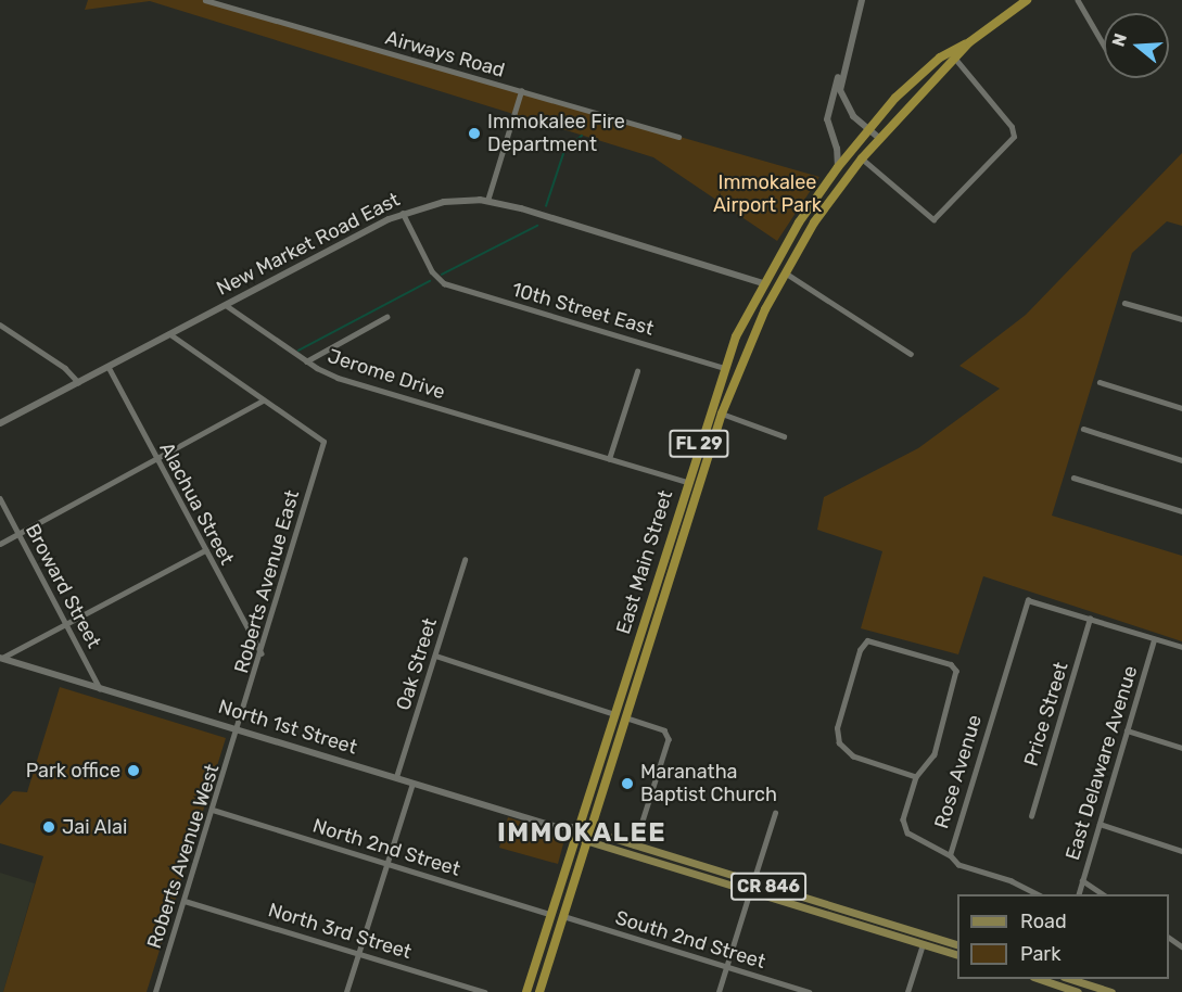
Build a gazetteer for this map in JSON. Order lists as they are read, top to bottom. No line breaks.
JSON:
{"streets":{"highway":["FL 29","East Main Street"],"main road":["New Market Road East","North 1st Street","CR 846"],"street":["Airways Road","10th Street East","Jerome Drive","Alachua Street","Roberts Avenue East","Broward Street","Oak Street","Price Street","East Delaware Avenue","Rose Avenue","North 2nd Street","Roberts Avenue West","North 3rd Street","South 2nd Street"]},"crossings":[["New Market Road East","10th Street East"],["New Market Road East","Jerome Drive"],["New Market Road East","Alachua Street"],["New Market Road East","East Main Street"],["10th Street East","East Main Street"],["Jerome Drive","East Main Street"],["FL 29","East Main Street"],["FL 29","North 1st Street"],["FL 29","North 2nd Street"],["FL 29","CR 846"],["FL 29","South 2nd Street"],["Alachua Street","Roberts Avenue East"],["East Main Street","North 1st Street"],["East Main Street","CR 846"],["Roberts Avenue East","North 1st Street"],["Roberts Avenue East","Roberts Avenue West"],["Broward Street","North 1st Street"],["Oak Street","North 1st Street"],["Price Street","Rose Avenue"],["North 1st Street","Roberts Avenue West"],["North 1st Street","CR 846"],["North 2nd Street","Roberts Avenue West"],["Roberts Avenue West","North 3rd Street"]],"districts":["IMMOKALEE"],"parks":["Immokalee Airport Park"],"places":["Immokalee Fire Department","Park office","Maranatha Baptist Church","Jai Alai"],"legend":["Road","Park"],"north":"left"}
